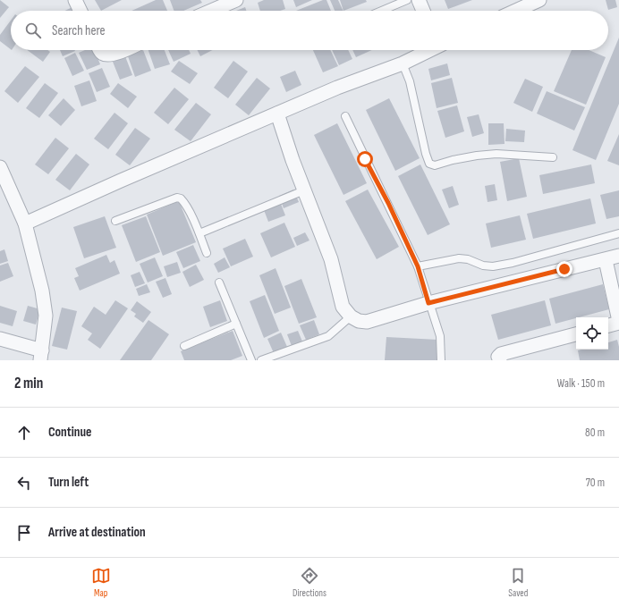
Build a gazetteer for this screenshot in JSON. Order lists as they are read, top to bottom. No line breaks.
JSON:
{"page":{"search":"Search here","heading":["2 min","Walk · 150 m"],"list":[["Continue","80 m"],["Turn left","70 m"],"Arrive at destination"],"nav":["Map","Directions","Saved"]}}
